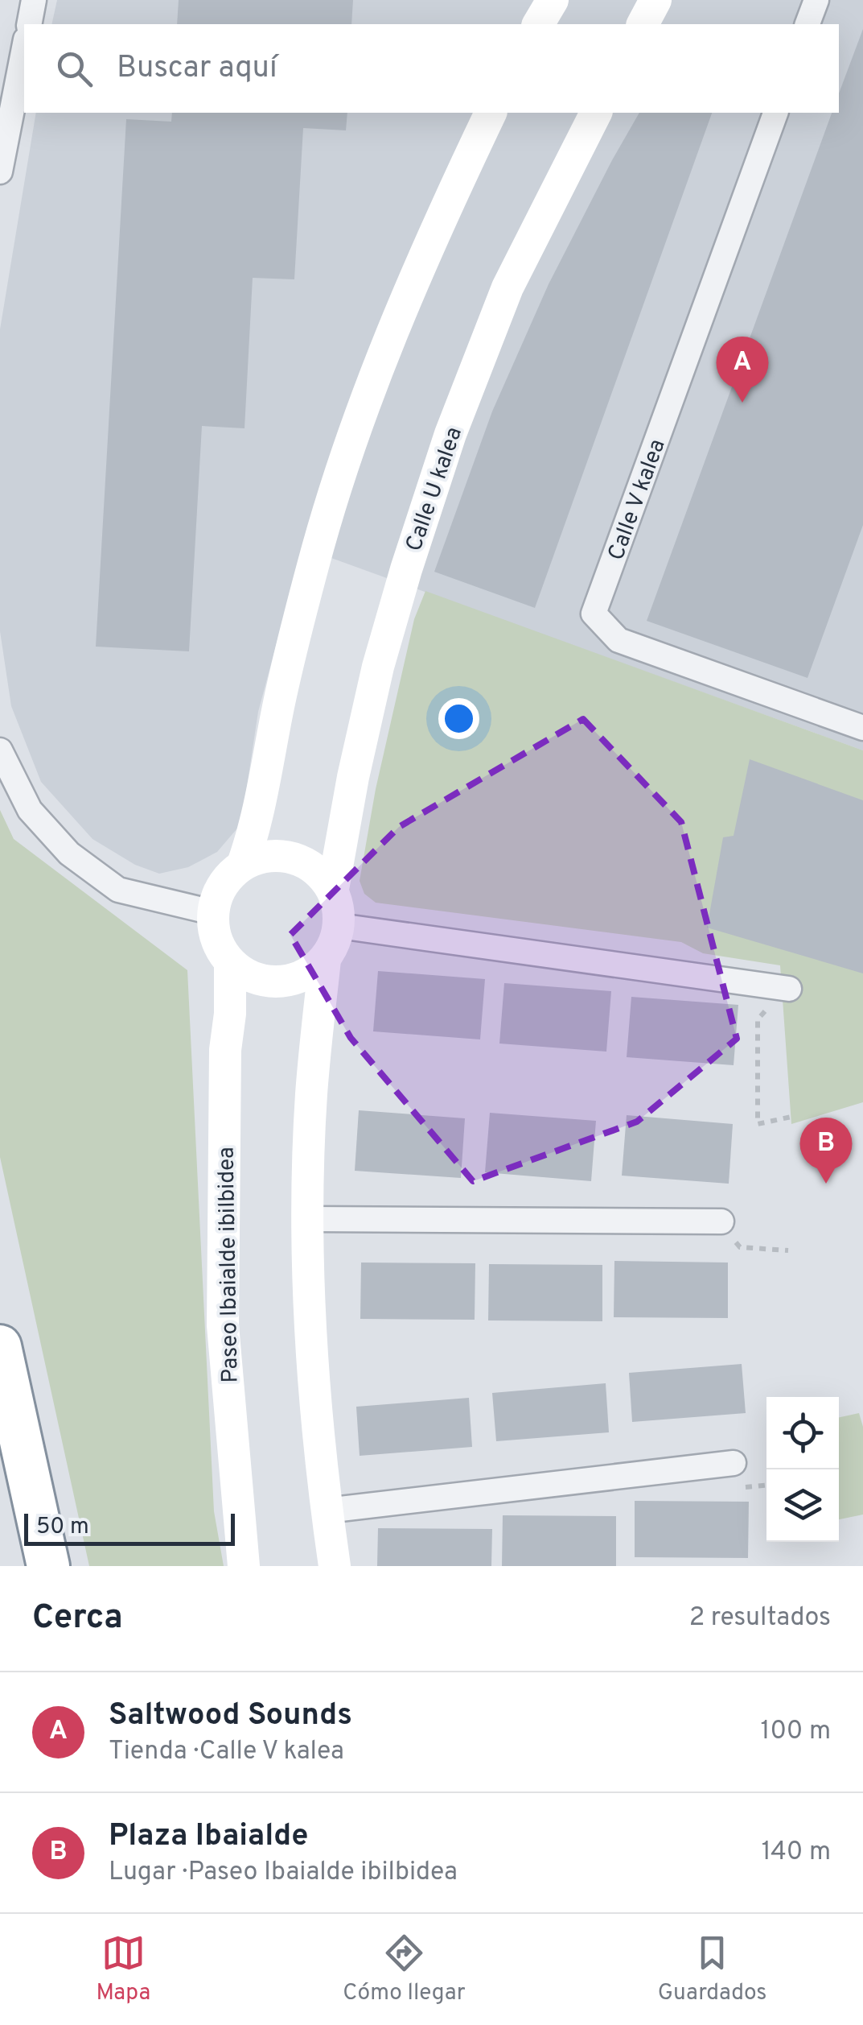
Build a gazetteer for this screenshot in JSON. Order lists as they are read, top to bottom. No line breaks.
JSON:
{"streets":{"street":["Calle U kalea","Calle V kalea","Paseo Ibaialde ibilbidea"]},"crossings":[["Calle U kalea","Paseo Ibaialde ibilbidea"]],"scale_bar":"50 m","page":{"search":"Buscar aquí","pins":["A","B"],"scale":"50 m","heading":["Cerca","2 resultados"],"list":[{"mark":"A","name":"Saltwood Sounds","note":"Tienda · Calle V kalea","value":"100 m"},{"mark":"B","name":"Plaza Ibaialde","note":"Lugar · Paseo Ibaialde ibilbidea","value":"140 m"}],"nav":["Mapa","Cómo llegar","Guardados"]}}
